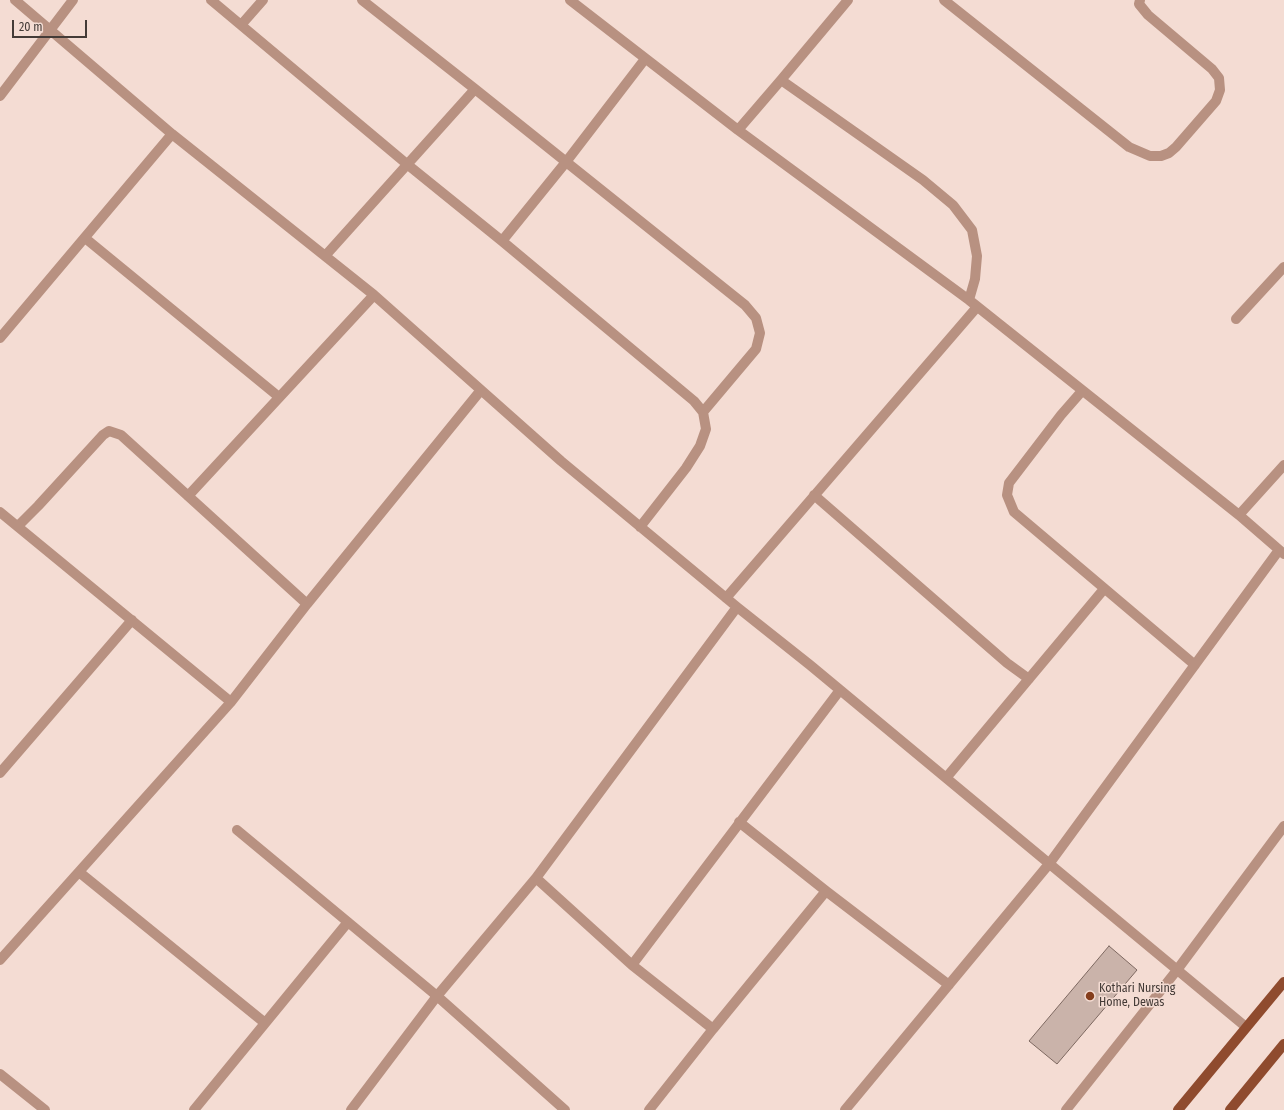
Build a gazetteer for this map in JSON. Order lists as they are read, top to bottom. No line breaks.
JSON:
{"places":["Kothari Nursing Home, Dewas"],"scale_bar":"20 m"}
